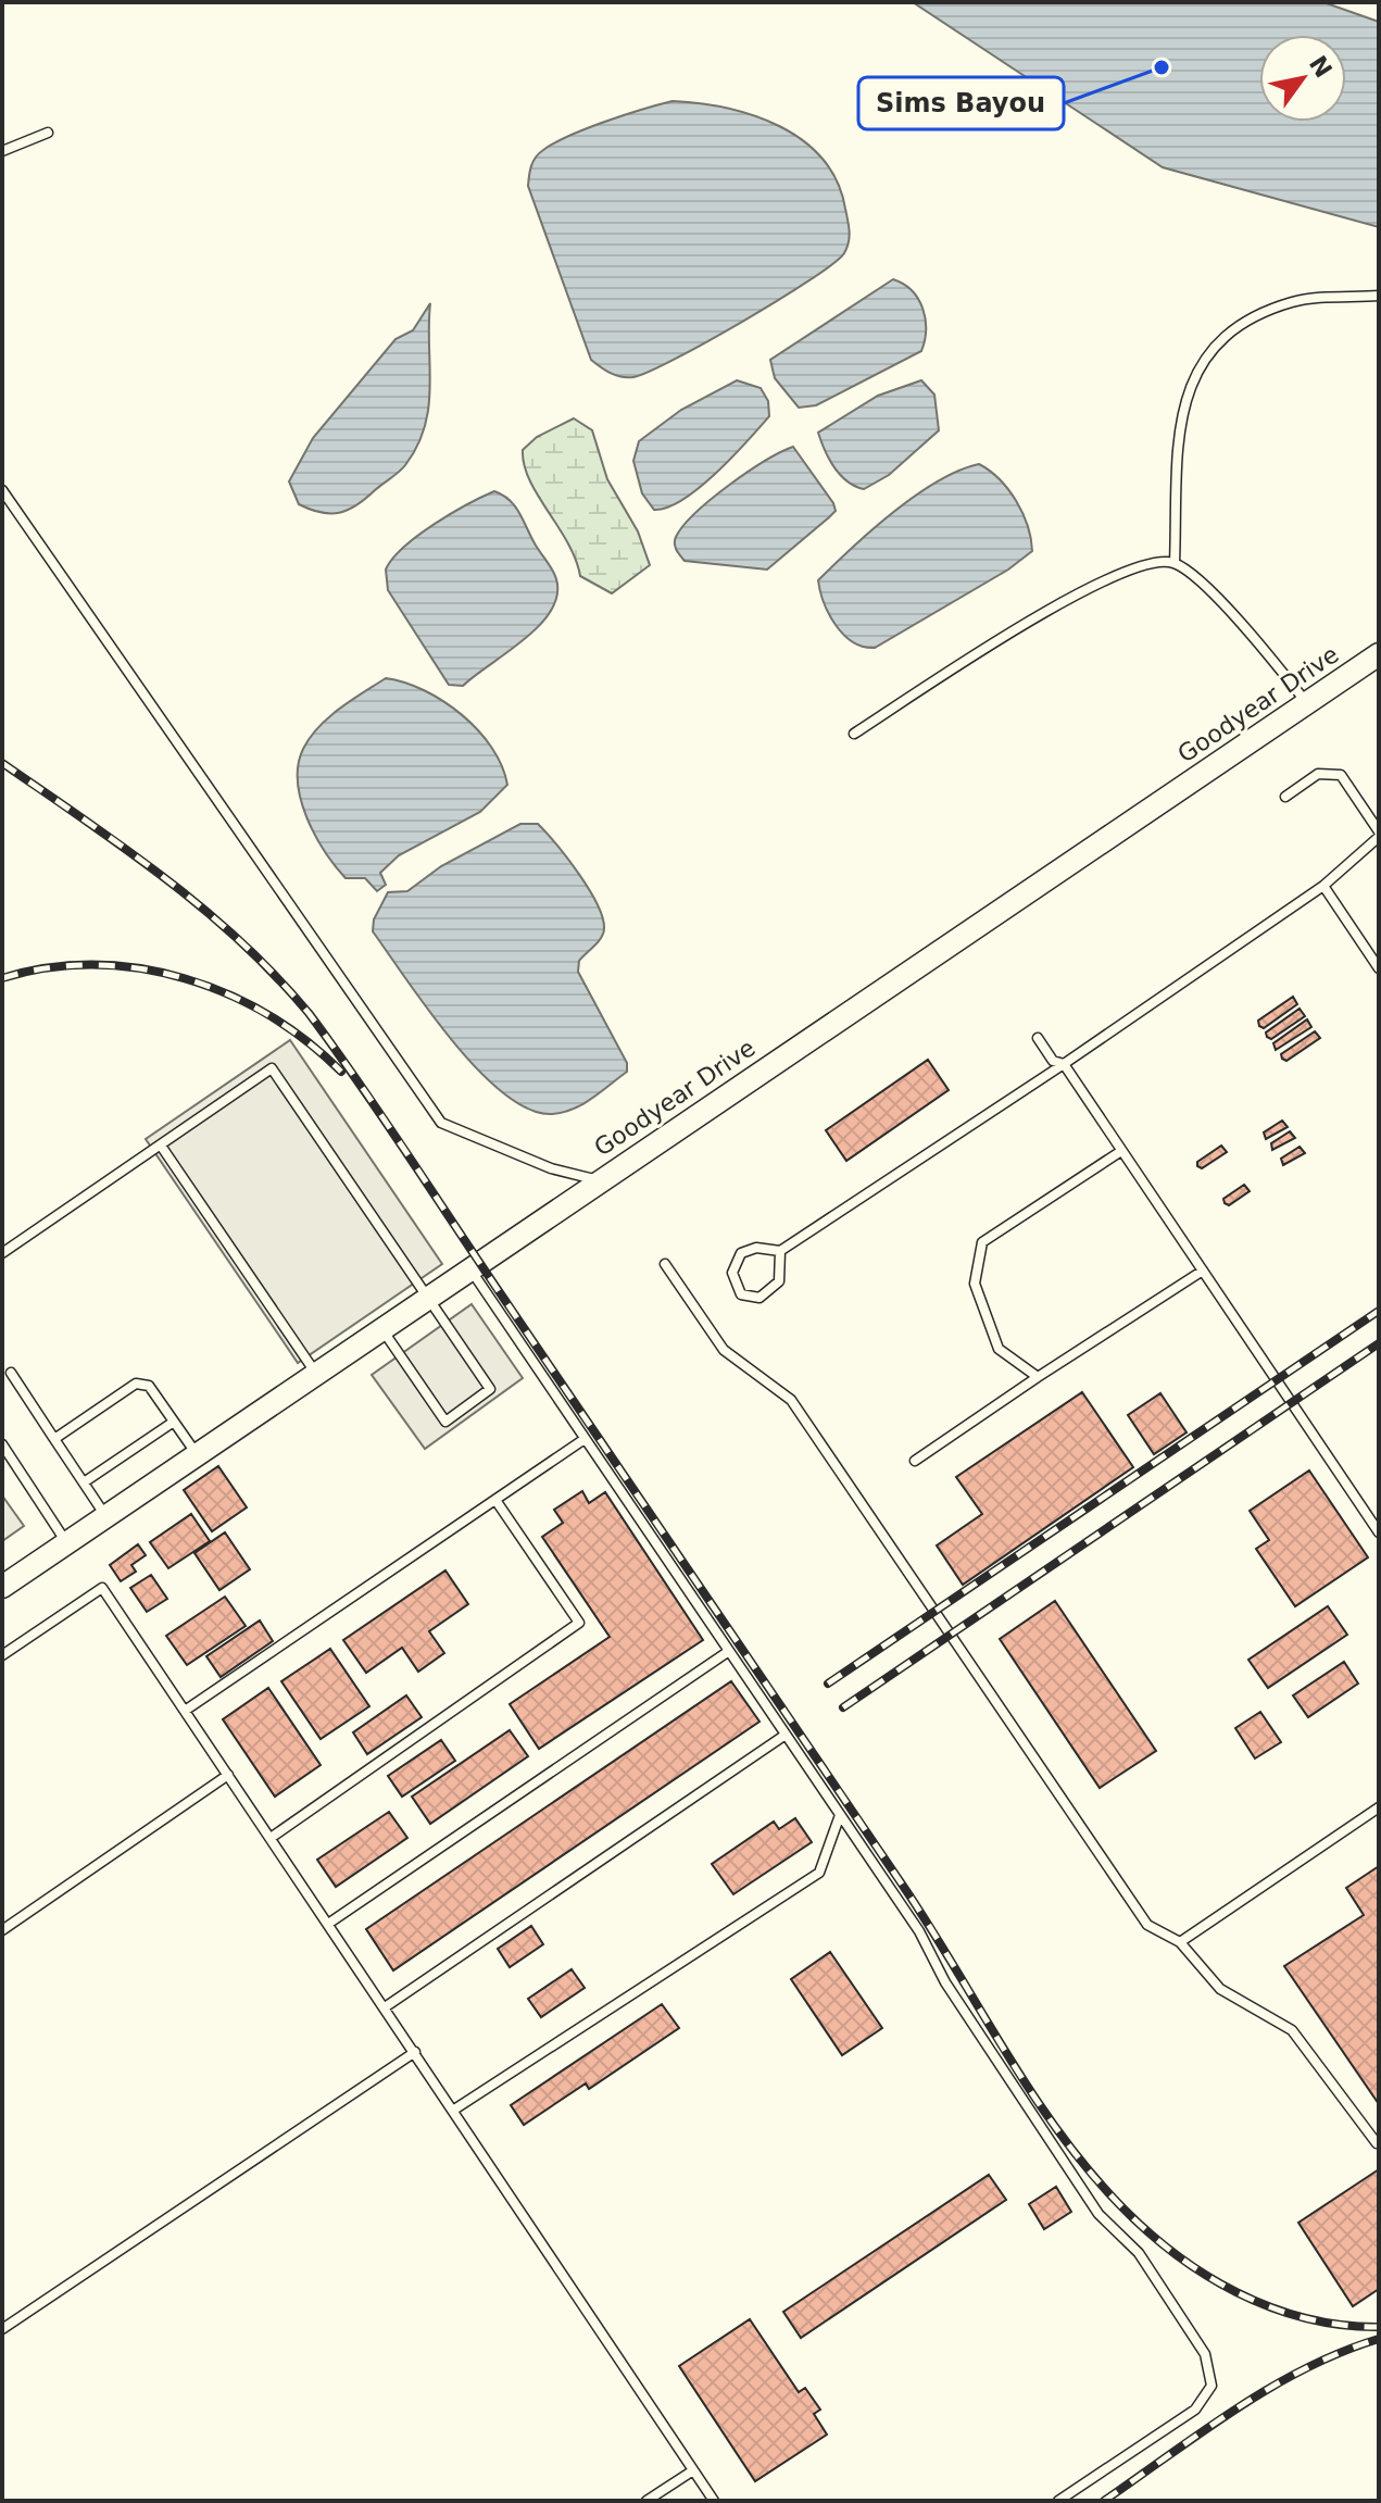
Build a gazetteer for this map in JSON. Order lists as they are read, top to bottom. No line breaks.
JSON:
{"streets":{"street":["Goodyear Drive"]},"places":["Sims Bayou"],"north":"top right"}
